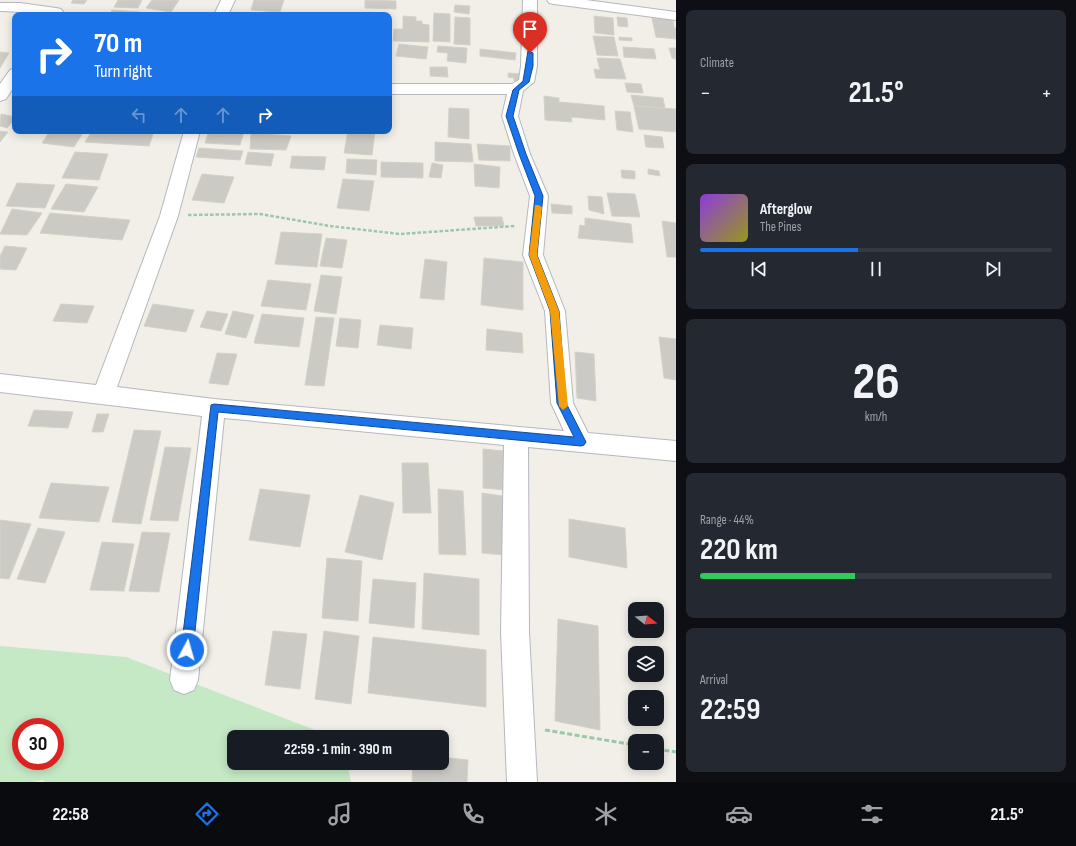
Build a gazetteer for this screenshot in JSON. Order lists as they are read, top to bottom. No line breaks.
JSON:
{"north":"right","page":{"tile":["Climate",["26","km/h"],["Range · 44%","220 km"],["Arrival","22:59"]],"turn":["70 m","Turn right"],"heat":["−","21.5°","+"],"song":["Afterglow","The Pines"],"map_buttons":["+","−"],"limit":"30","trip":"22:59 · 1 min · 390 m","tabs":["22:58","21.5°"]}}
